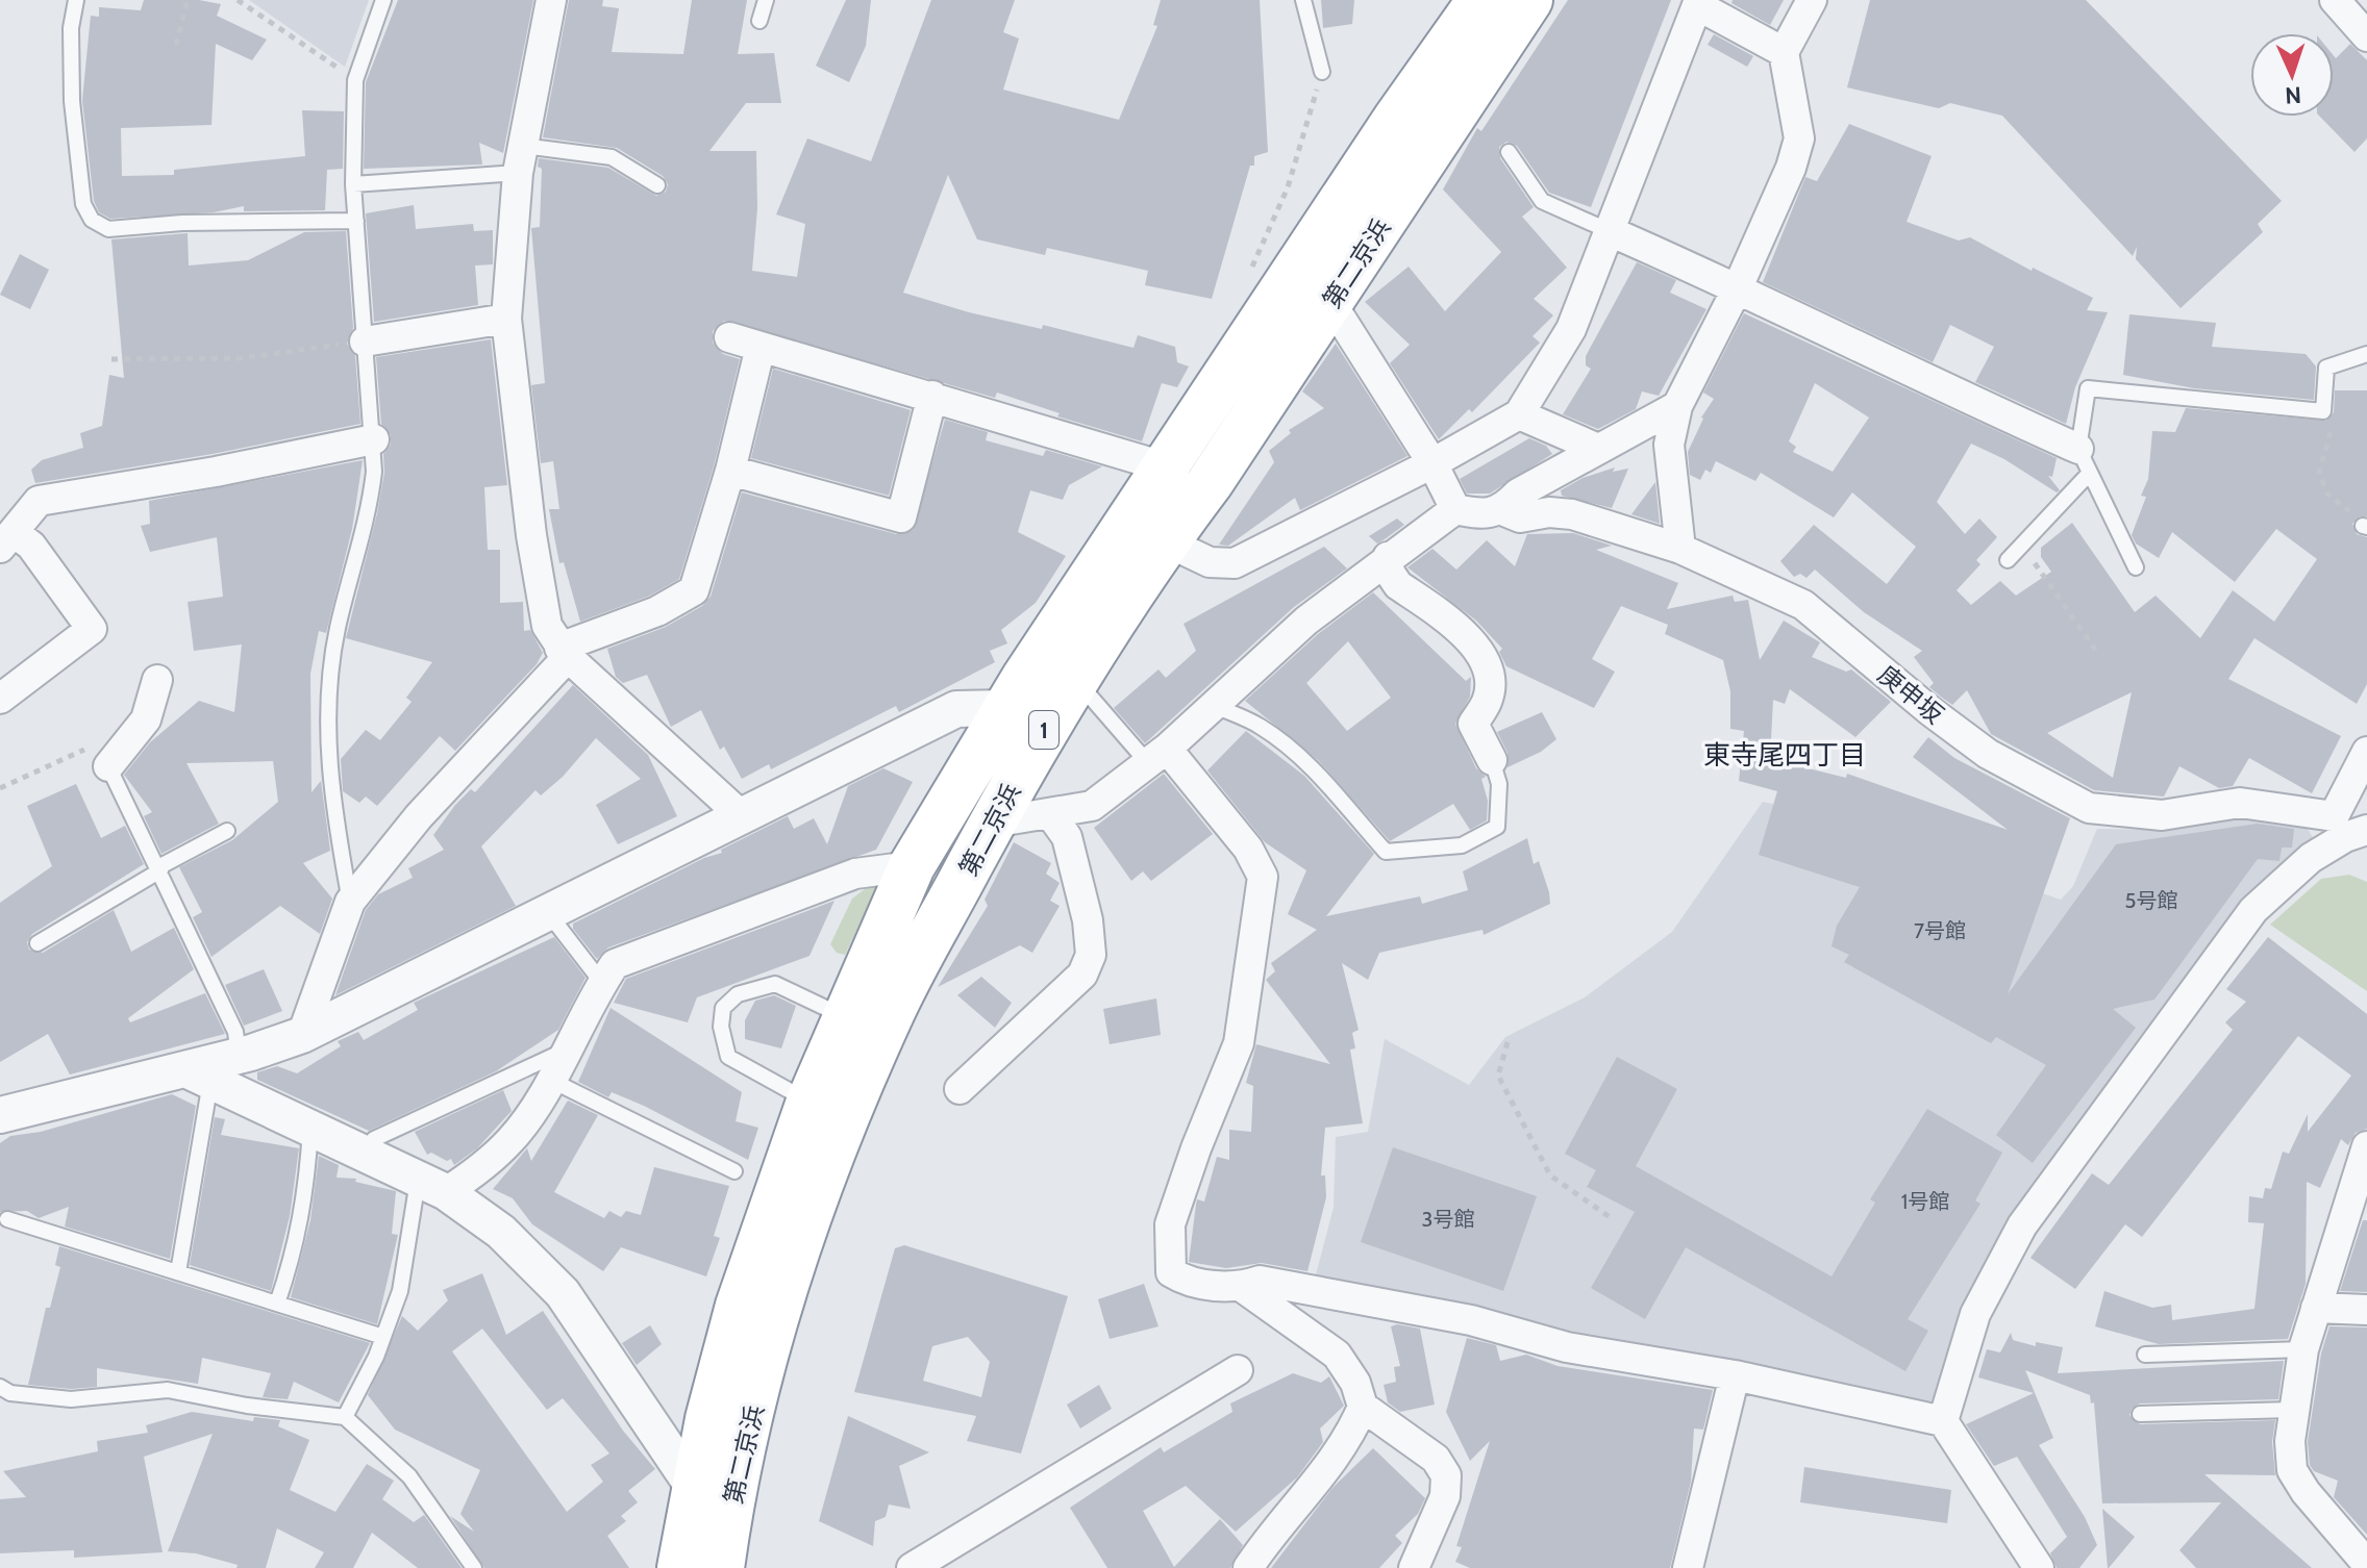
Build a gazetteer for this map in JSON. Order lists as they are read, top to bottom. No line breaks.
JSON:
{"streets":{"highway":["第二京浜","1"],"street":["庚申坂"]},"districts":["東寺尾四丁目"],"house_numbers":["5号館","7号館","1号館","3号館"],"north":"bottom"}
